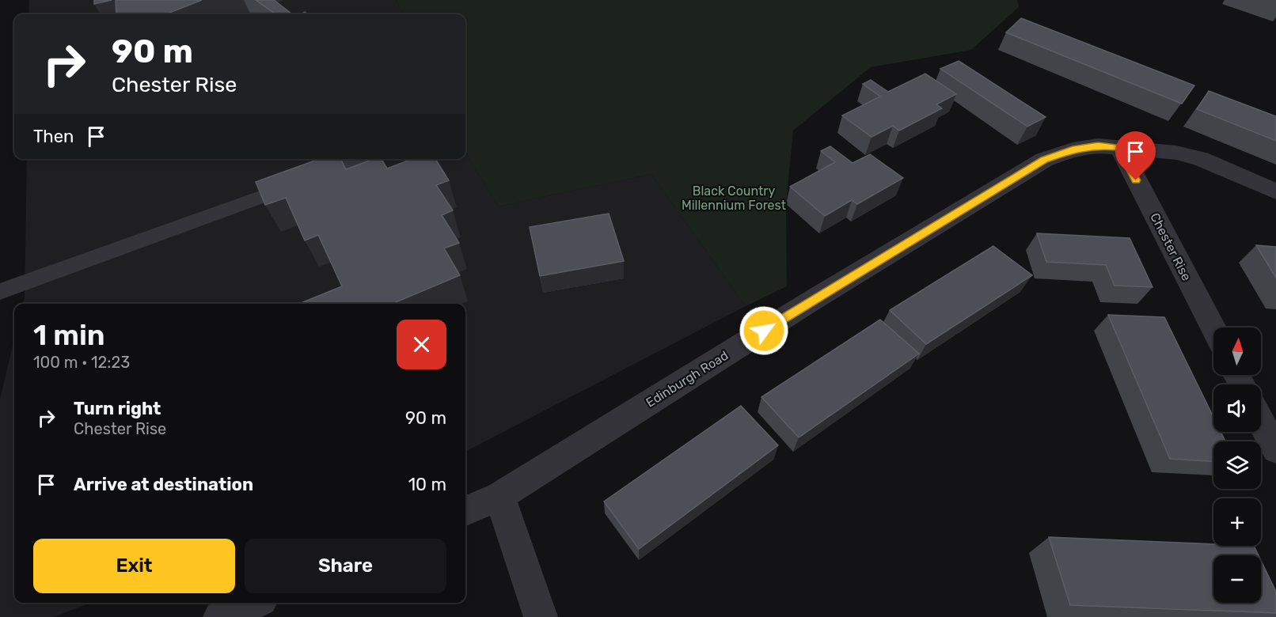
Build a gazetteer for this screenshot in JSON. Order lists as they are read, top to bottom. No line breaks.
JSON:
{"streets":{"street":["Chester Rise","Edinburgh Road"]},"crossings":[["Chester Rise","Edinburgh Road"]],"parks":["Black Country Millennium Forest"],"north":"top","page":{"turn":["90 m","Chester Rise"],"then":"Then","heading":["1 min","100 m · 12:23"],"map_buttons":["+","−"],"list":[{"name":"Turn right","note":"Chester Rise","value":"90 m"},{"name":"Arrive at destination","value":"10 m"}],"buttons":["Exit","Share"]}}
